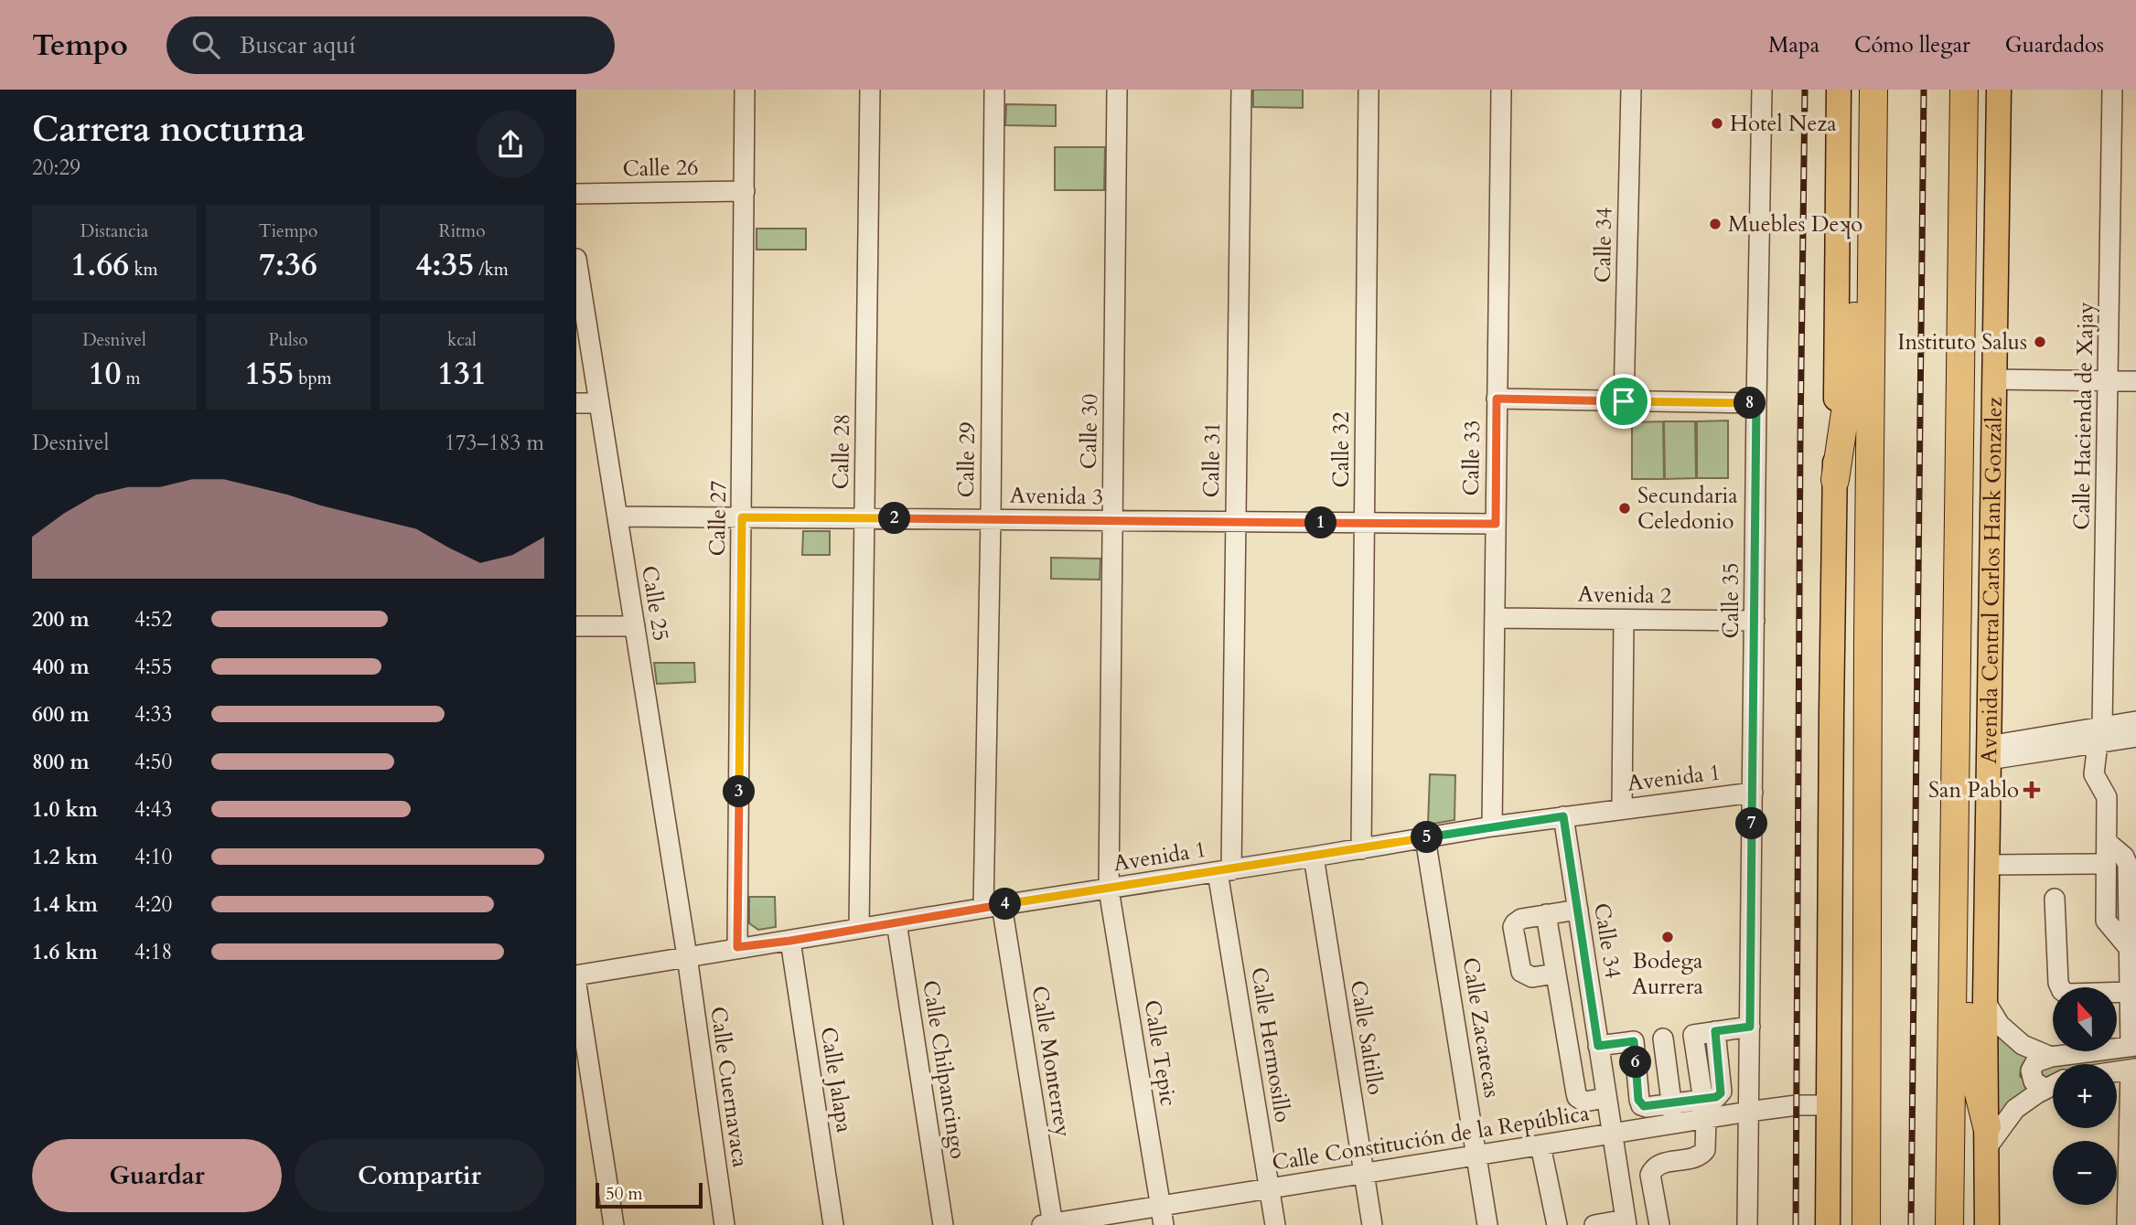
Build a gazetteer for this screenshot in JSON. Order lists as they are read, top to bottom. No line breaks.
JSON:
{"streets":{"highway":["Avenida Central Carlos Hank González"],"street":["Calle 26","Calle 34","Calle Hacienda de Xajay","Calle 30","Calle 32","Calle 28","Calle 33","Calle 29","Calle 31","Avenida 3","Calle 27","Avenida 2","Calle 35","Calle 25","Avenida 1","Calle Zacatecas","Calle Saltillo","Calle Hermosillo","Calle Tepic","Calle Monterrey","Calle Chilpancingo","Calle Jalapa","Calle Cuernavaca","Calle Constitución de la República"]},"crossings":[["Calle 26","Calle 27"],["Calle 34","Avenida 1"],["Calle 34","Calle Constitución de la República"],["Calle 30","Avenida 3"],["Calle 30","Avenida 1"],["Calle 30","Calle Tepic"],["Calle 32","Avenida 3"],["Calle 32","Avenida 1"],["Calle 28","Avenida 3"],["Calle 28","Avenida 1"],["Calle 33","Avenida 3"],["Calle 33","Avenida 2"],["Calle 33","Avenida 1"],["Calle 29","Avenida 3"],["Calle 29","Avenida 1"],["Calle 29","Calle Monterrey"],["Calle 31","Avenida 3"],["Calle 31","Avenida 1"],["Calle 31","Calle Hermosillo"],["Avenida 3","Calle 27"],["Avenida 3","Calle 25"],["Calle 27","Avenida 1"],["Avenida 2","Calle 35"],["Calle 35","Avenida 1"],["Calle 35","Calle Constitución de la República"],["Calle 25","Avenida 1"],["Calle 25","Calle Cuernavaca"],["Avenida 1","Calle Zacatecas"],["Avenida 1","Calle Saltillo"],["Avenida 1","Calle Hermosillo"],["Avenida 1","Calle Tepic"],["Avenida 1","Calle Monterrey"],["Avenida 1","Calle Chilpancingo"],["Avenida 1","Calle Jalapa"],["Avenida 1","Calle Cuernavaca"],["Calle Zacatecas","Calle Constitución de la República"],["Calle Saltillo","Calle Constitución de la República"],["Calle Hermosillo","Calle Constitución de la República"],["Calle Tepic","Calle Constitución de la República"],["Calle Monterrey","Calle Constitución de la República"]],"places":{"other":["Hotel Neza","Muebles Deʞo","Instituto Salus","Secundaria Celedonio","Bodega Aurrera"],"health":["San Pablo"]},"scale_bar":"50 m","north":"top","page":{"header":"Tempo","search":"Buscar aquí","nav":["Mapa","Cómo llegar","Guardados"],"heading":["Carrera nocturna","20:29"],"stats":[["Distancia","1.66 km"],["Tiempo","7:36"],["Ritmo","4:35 /km"],["Desnivel","10 m"],["Pulso","155 bpm"],["kcal","131"]],"pins":["8","2","1","3","7","5","4","6"],"chart":["Desnivel","173–183 m"],"list":[{"name":"200 m","note":"4:52"},{"name":"400 m","note":"4:55"},{"name":"600 m","note":"4:33"},{"name":"800 m","note":"4:50"},{"name":"1.0 km","note":"4:43"},{"name":"1.2 km","note":"4:10"},{"name":"1.4 km","note":"4:20"},{"name":"1.6 km","note":"4:18"}],"map_buttons":["+","−"],"buttons":["Guardar","Compartir"],"scale":"50 m"}}
